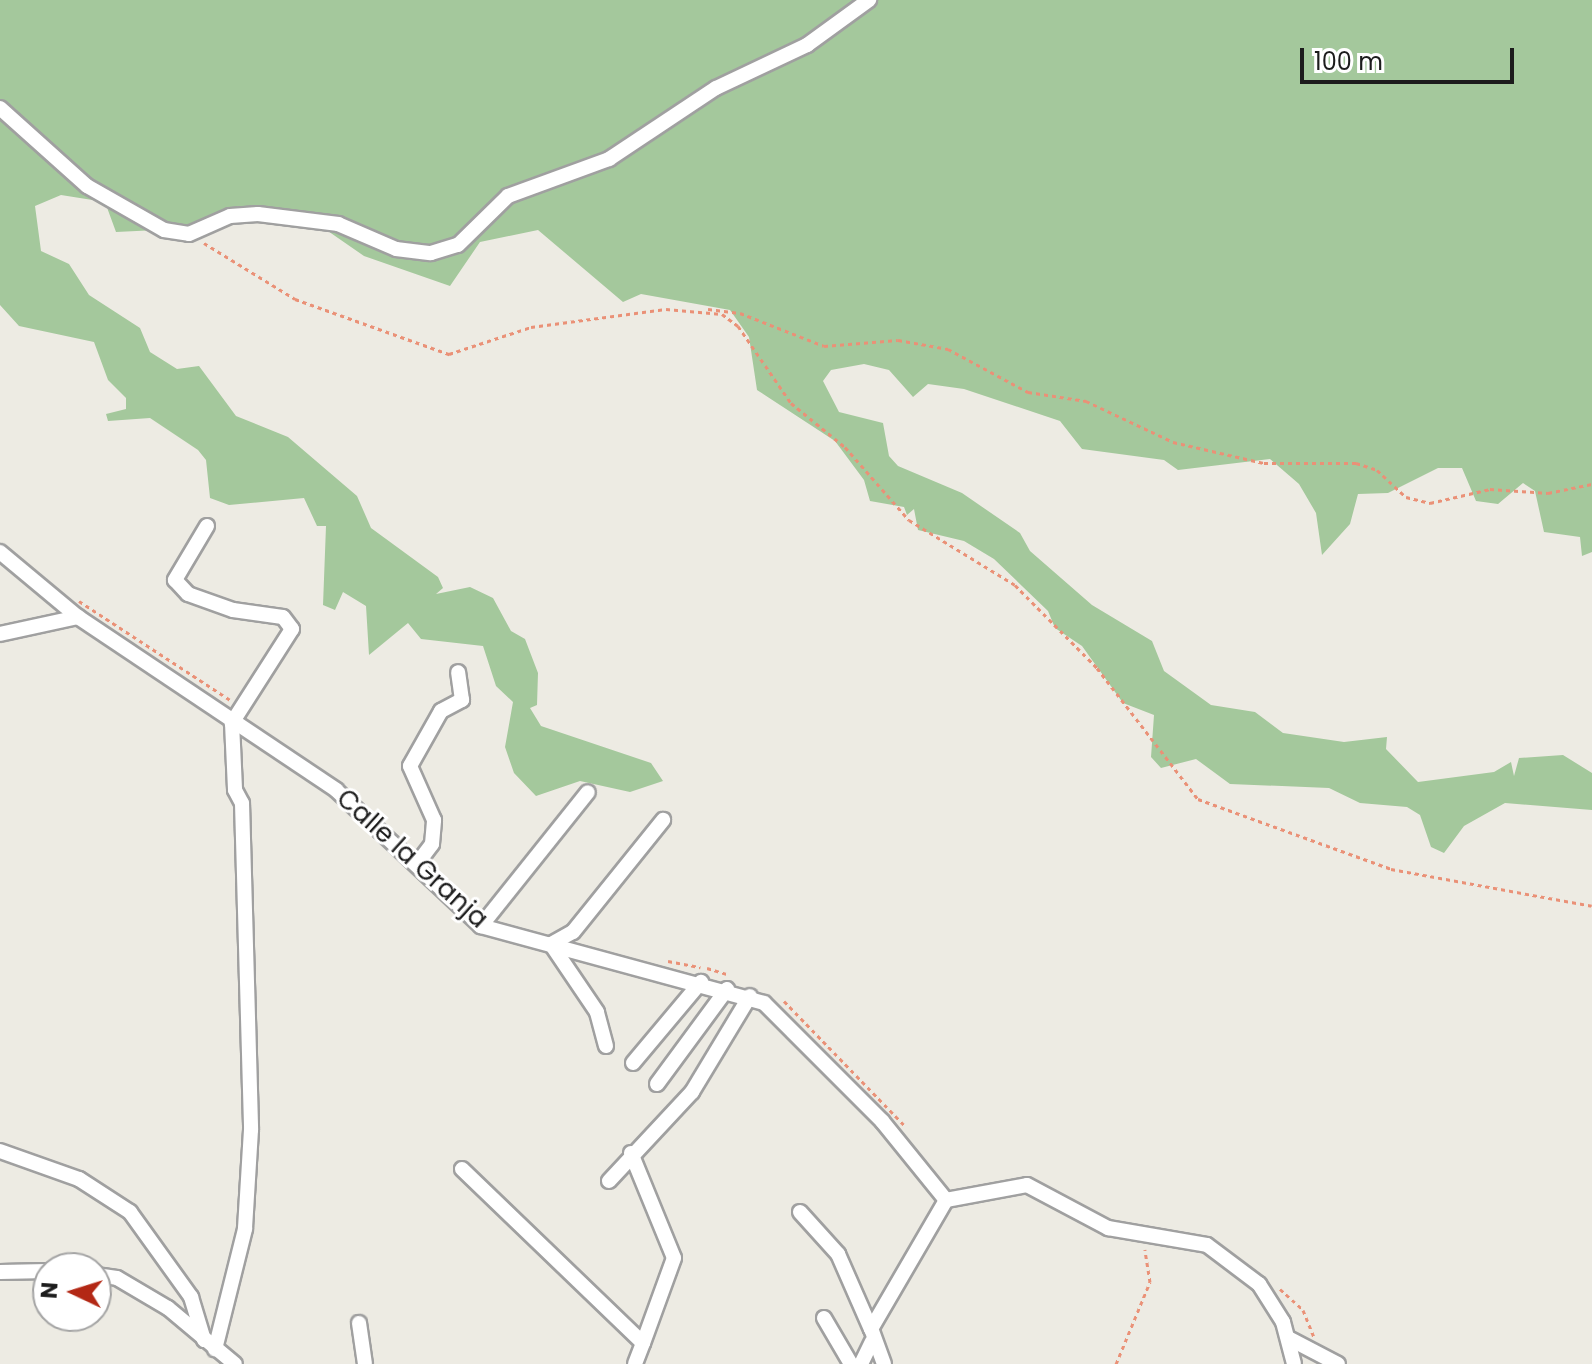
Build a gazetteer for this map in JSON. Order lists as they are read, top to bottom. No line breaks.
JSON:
{"streets":{"street":["Calle la Granja"]},"scale_bar":"100 m","north":"left"}
